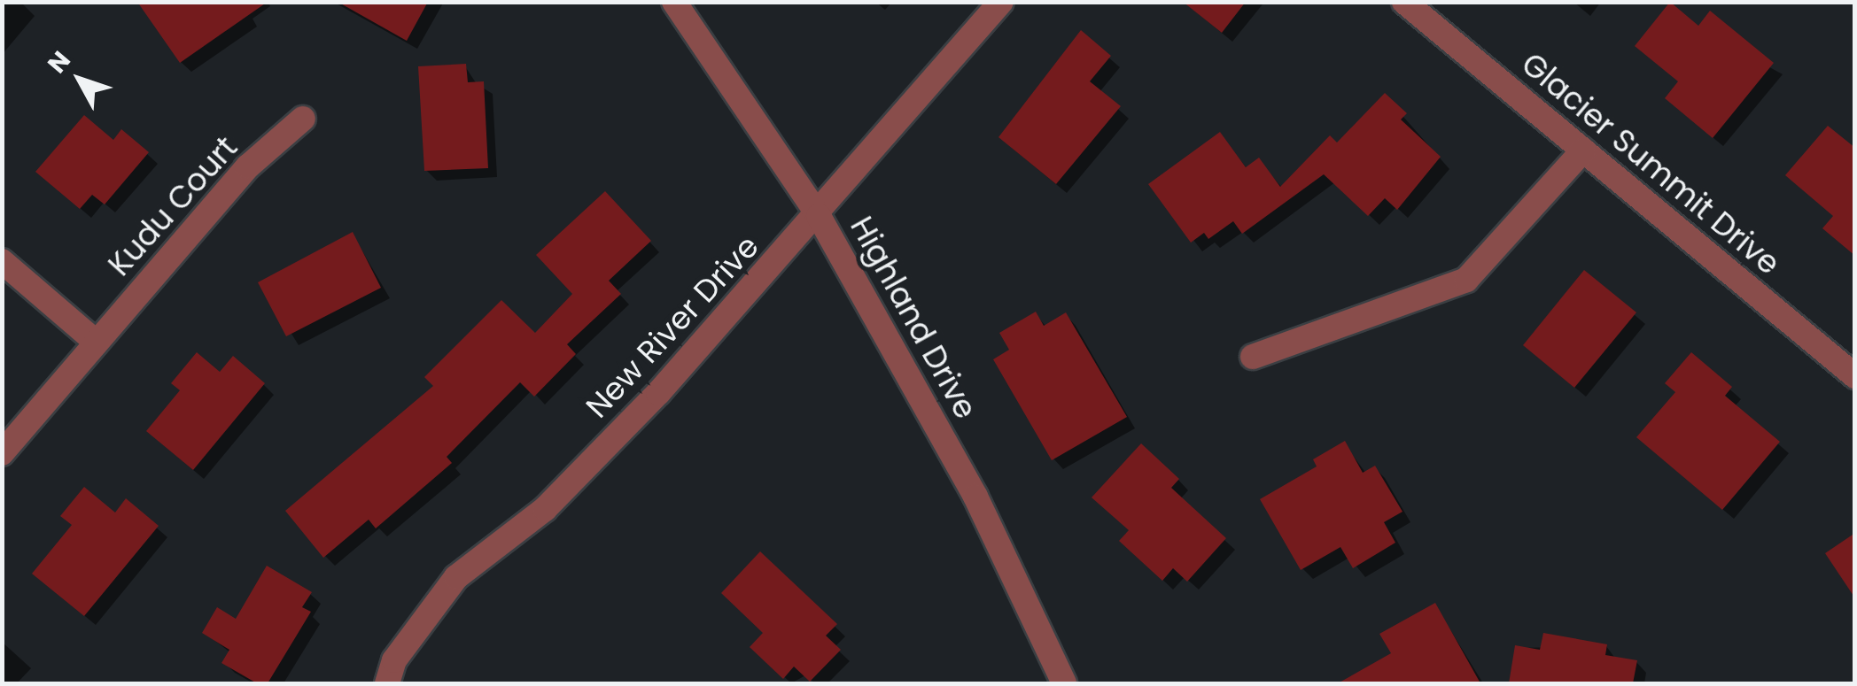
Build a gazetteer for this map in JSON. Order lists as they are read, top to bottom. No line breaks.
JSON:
{"streets":{"street":["Glacier Summit Drive","Kudu Court","Highland Drive","New River Drive"]},"crossings":[["Highland Drive","New River Drive"]],"north":"top left"}
